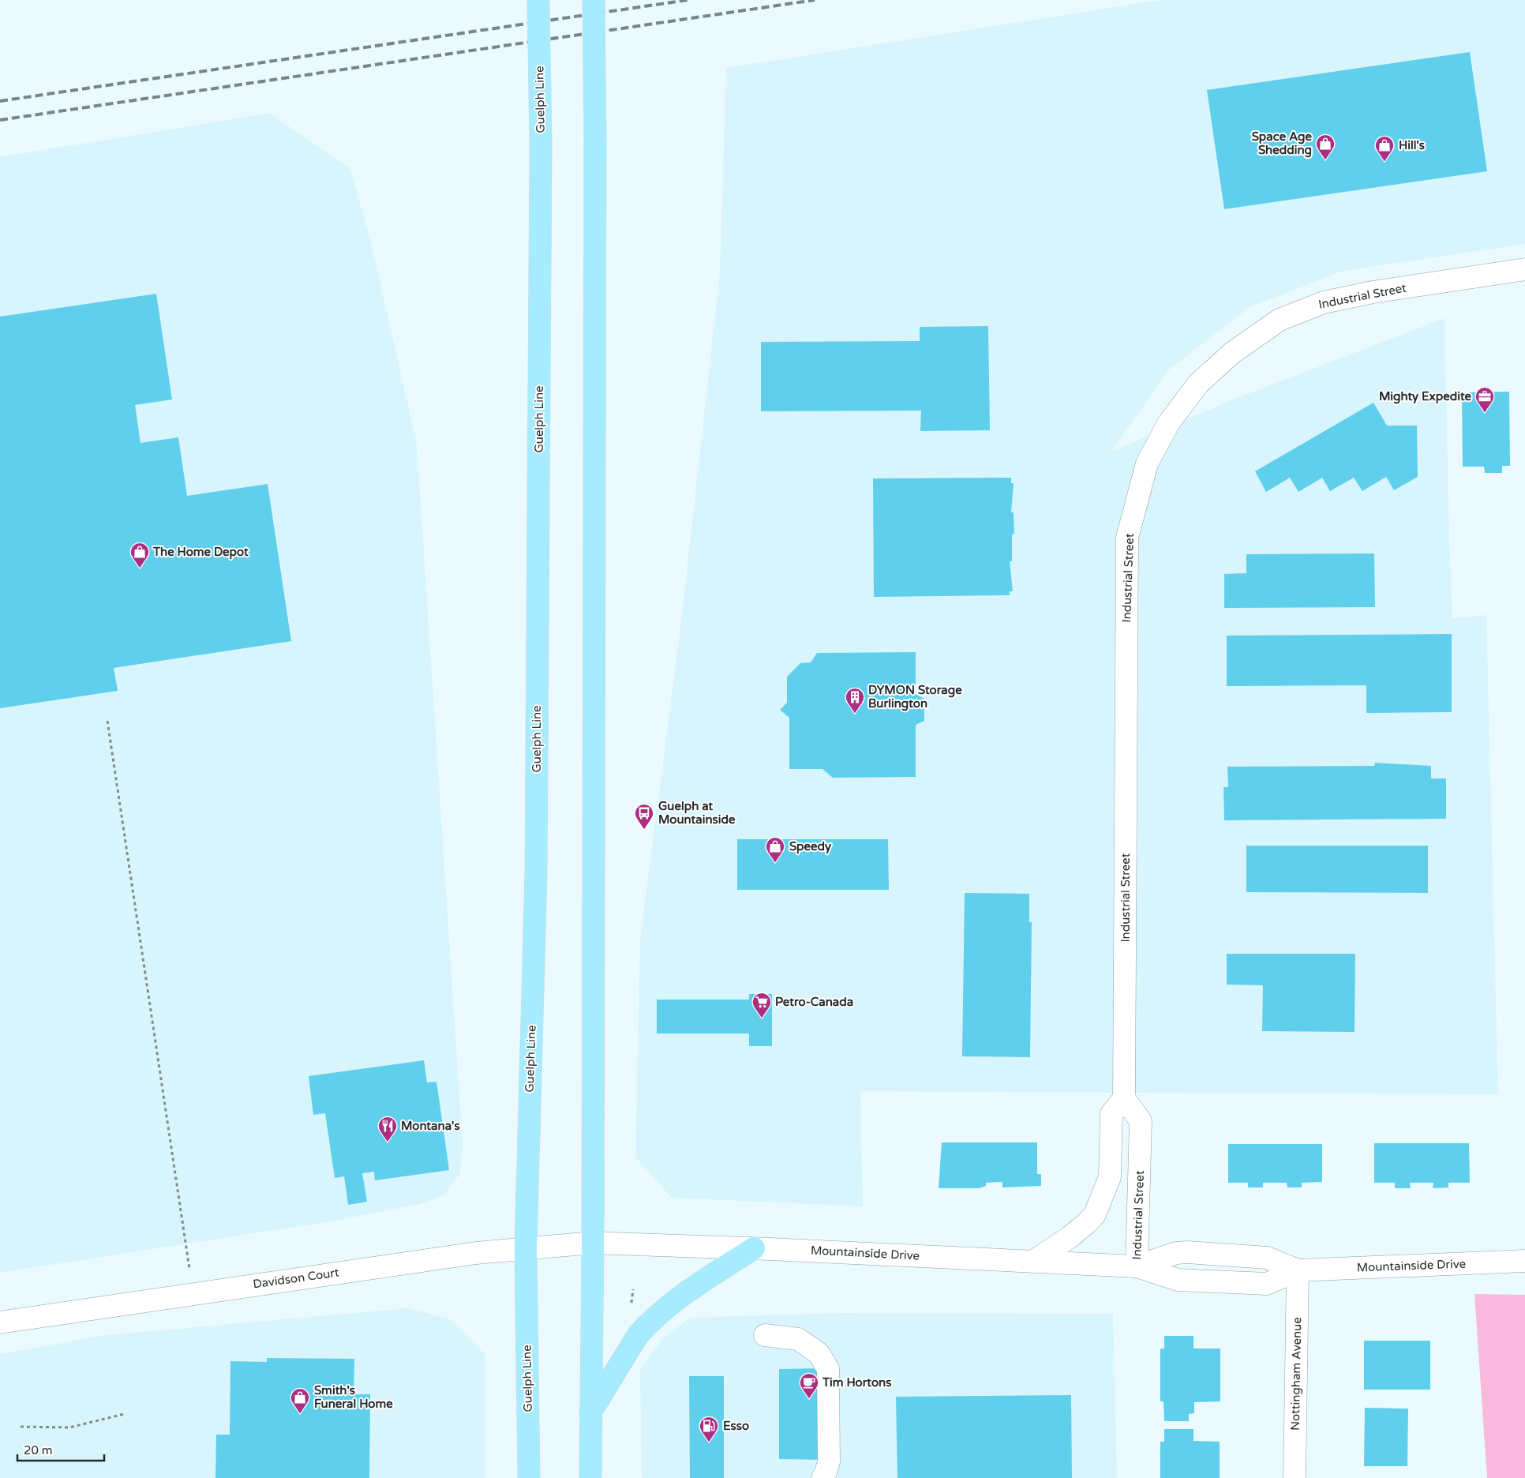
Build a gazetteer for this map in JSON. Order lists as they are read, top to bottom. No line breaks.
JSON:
{"streets":{"main road":["Guelph Line"],"street":["Industrial Street","Mountainside Drive","Davidson Court","Nottingham Avenue"]},"crossings":[["Guelph Line","Davidson Court"],["Industrial Street","Mountainside Drive"],["Mountainside Drive","Davidson Court"],["Mountainside Drive","Nottingham Avenue"]],"places":{"shop":["Space Age Shedding","Hill's","The Home Depot","Speedy","Smith's Funeral Home"],"office":["Mighty Expedite"],"building":["DYMON Storage Burlington"],"bus stop":["Guelph at Mountainside"],"supermarket":["Petro-Canada"],"restaurant":["Montana's"],"cafe":["Tim Hortons"],"fuel station":["Esso"]},"scale_bar":"20 m"}
